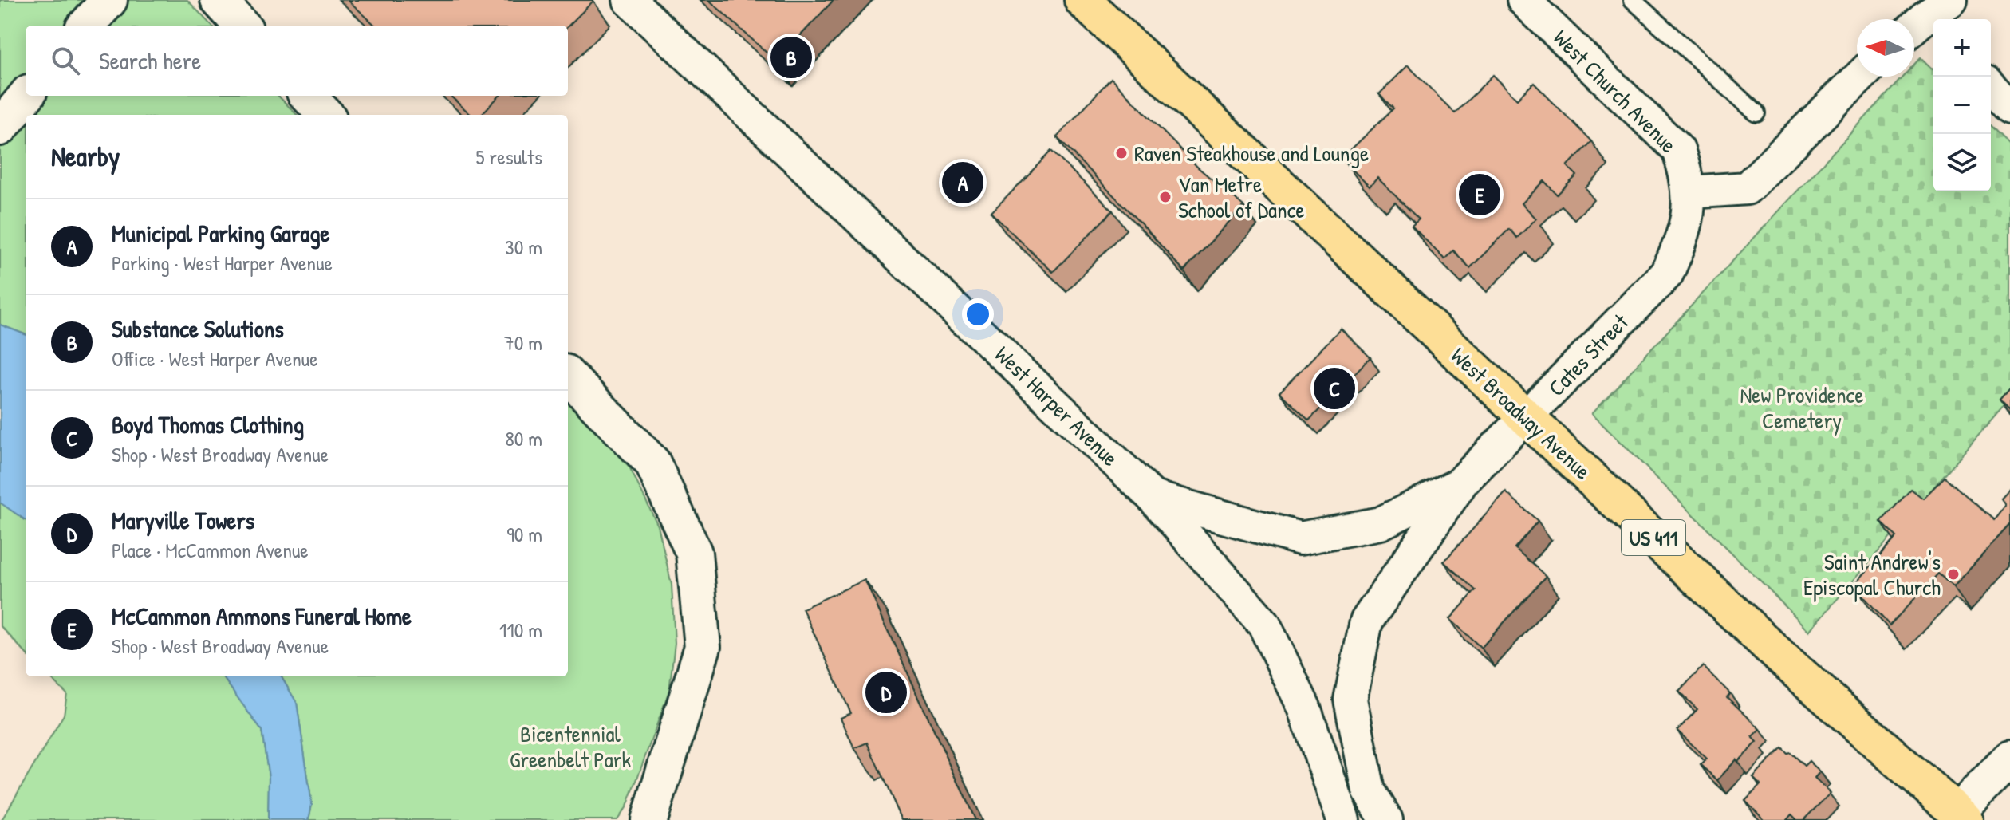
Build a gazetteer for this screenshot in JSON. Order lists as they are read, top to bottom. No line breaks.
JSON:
{"streets":{"main road":["West Broadway Avenue","US 411"],"street":["West Church Avenue","Cates Street","West Harper Avenue"]},"crossings":[["West Church Avenue","Cates Street"],["Cates Street","West Harper Avenue"],["Cates Street","West Broadway Avenue"]],"parks":["New Providence Cemetery","Bicentennial Greenbelt Park"],"places":["Raven Steakhouse and Lounge","Van Metre School of Dance","Saint Andrew's Episcopal Church"],"north":"left","page":{"map_buttons":["+","−"],"search":"Search here","pins":["B","A","E","C","D"],"heading":["Nearby","5 results"],"list":[{"mark":"A","name":"Municipal Parking Garage","note":"Parking · West Harper Avenue","value":"30 m"},{"mark":"B","name":"Substance Solutions","note":"Office · West Harper Avenue","value":"70 m"},{"mark":"C","name":"Boyd Thomas Clothing","note":"Shop · West Broadway Avenue","value":"80 m"},{"mark":"D","name":"Maryville Towers","note":"Place · McCammon Avenue","value":"90 m"},{"mark":"E","name":"McCammon Ammons Funeral Home","note":"Shop · West Broadway Avenue","value":"110 m"}]}}
